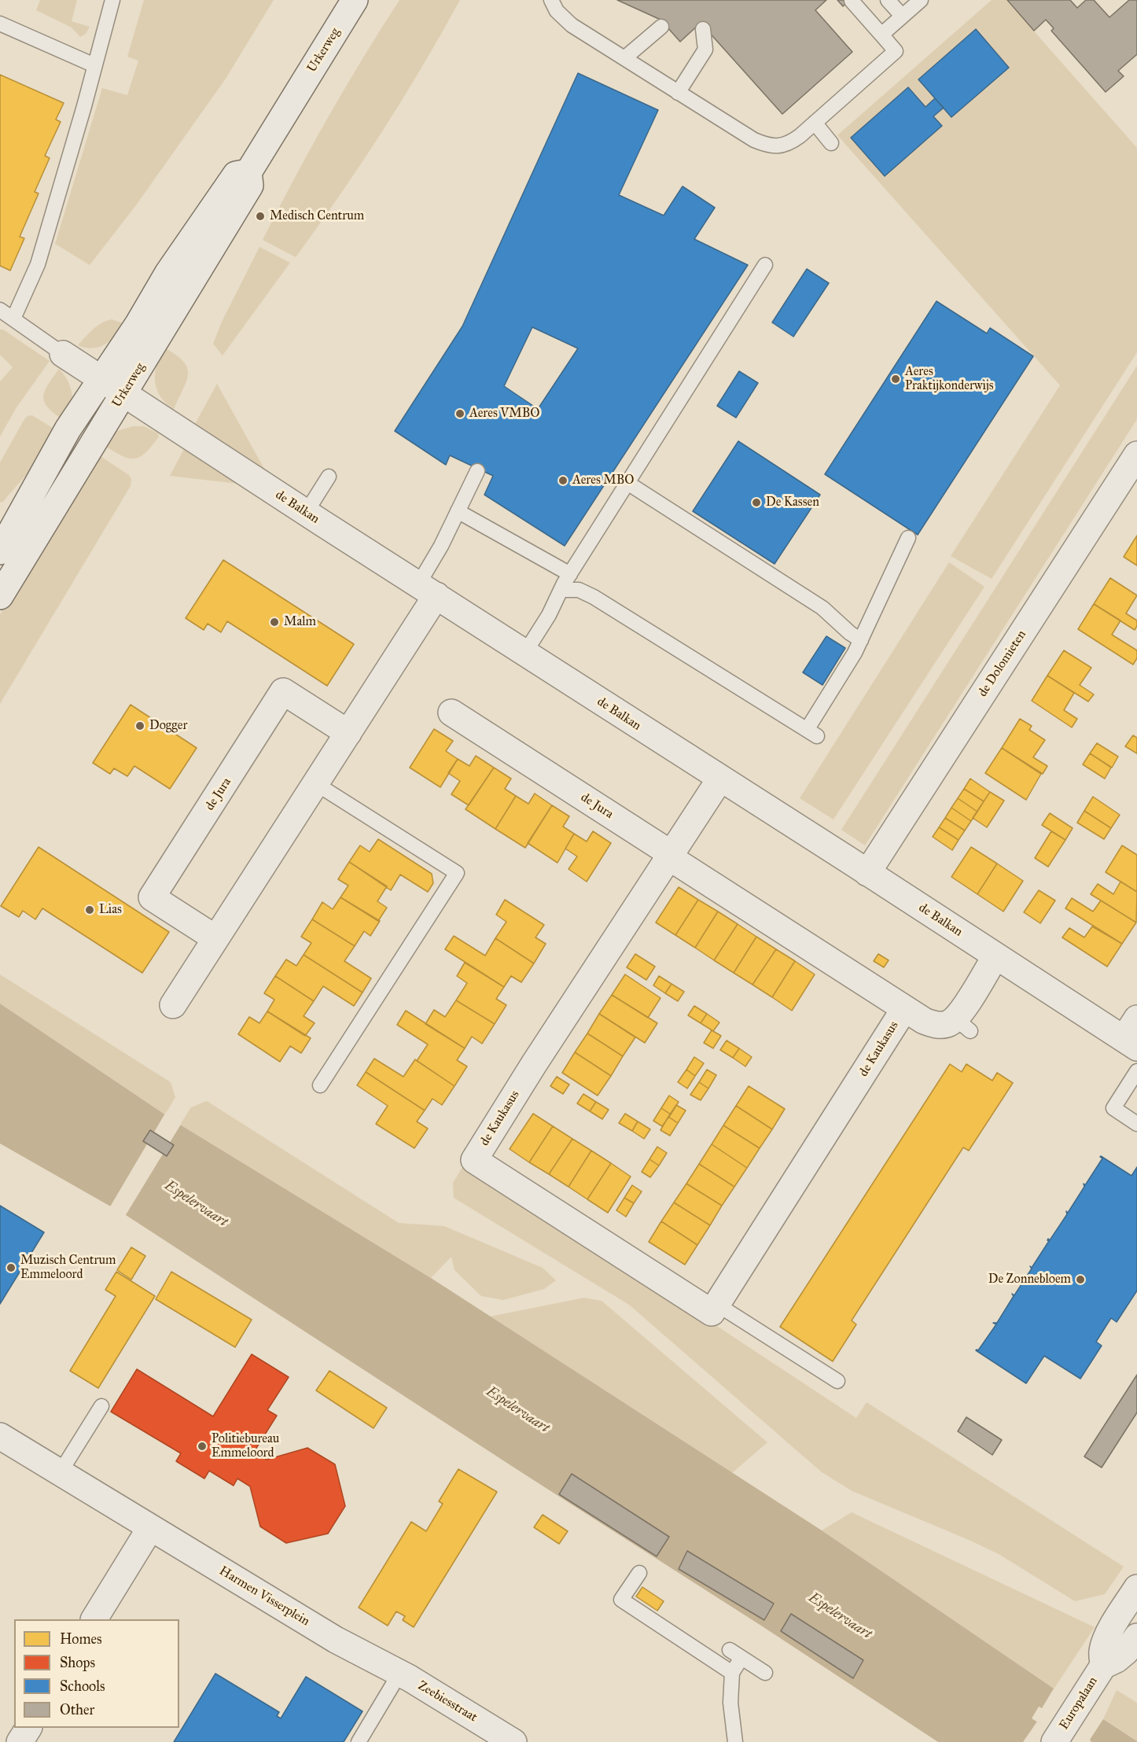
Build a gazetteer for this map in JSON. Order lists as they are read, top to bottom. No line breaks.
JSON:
{"streets":{"street":["Urkerweg","de Balkan","de Dolomieten","de Jura","de Kaukasus","Harmen Visserplein","Zeebiesstraat","Europalaan"]},"crossings":[["Urkerweg","de Balkan"],["de Balkan","de Dolomieten"],["de Balkan","de Kaukasus"],["de Jura","de Kaukasus"],["Harmen Visserplein","Zeebiesstraat"]],"water":["Espelervaart"],"places":["Medisch Centrum","Aeres Praktijkonderwijs","Aeres VMBO","Aeres MBO","De Kassen","Malm","Dogger","Lias","Muzisch Centrum Emmeloord","De Zonnebloem","Politiebureau Emmeloord"],"legend":["Homes","Shops","Schools","Other"]}
